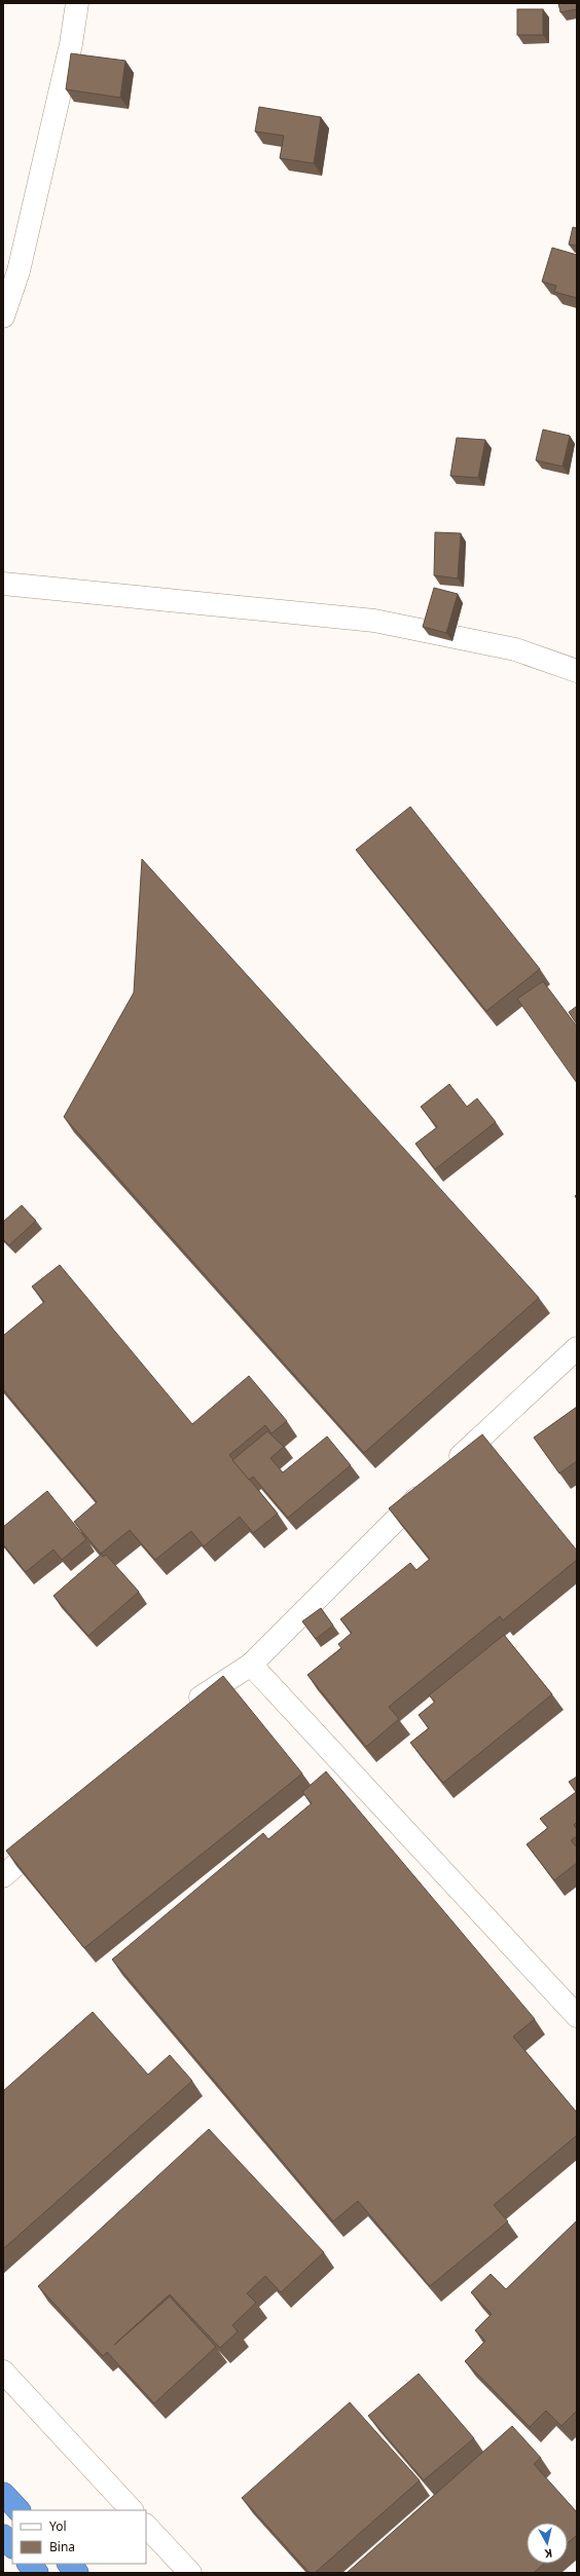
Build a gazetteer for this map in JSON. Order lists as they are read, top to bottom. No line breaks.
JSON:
{"legend":["Yol","Bina"],"north":"bottom"}
